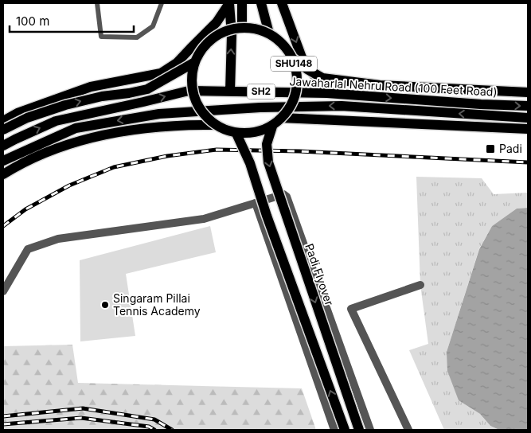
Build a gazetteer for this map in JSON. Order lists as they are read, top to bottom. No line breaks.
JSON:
{"streets":{"main road":["SHU148","Jawaharlal Nehru Road (100 Feet Road)","SH2","Padi Flyover"]},"crossings":[["SHU148","Padi Flyover"]],"places":{"transit":["Padi"],"other":["Singaram Pillai Tennis Academy"]},"scale_bar":"100 m"}
